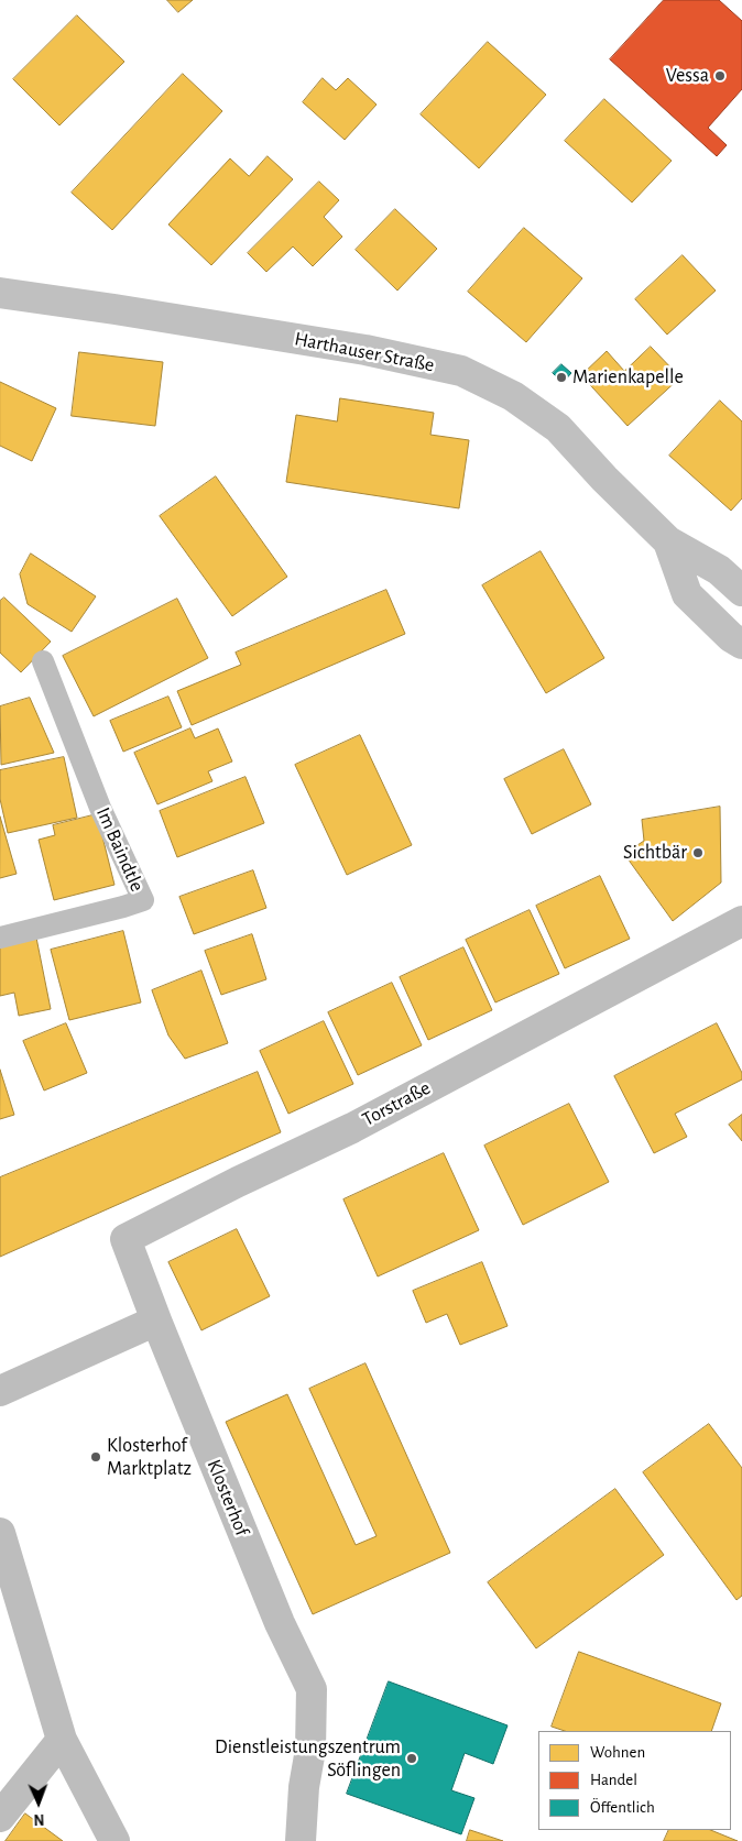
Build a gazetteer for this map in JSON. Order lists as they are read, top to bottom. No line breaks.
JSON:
{"streets":{"street":["Harthauser Straße","Torstraße","Klosterhof"],"lane":["Im Baindtle"]},"crossings":[["Torstraße","Klosterhof"]],"places":["Vessa","Marienkapelle","Sichtbär","Klosterhof Marktplatz","Dienstleistungszentrum Söflingen"],"legend":["Wohnen","Handel","Öffentlich"],"north":"bottom"}
